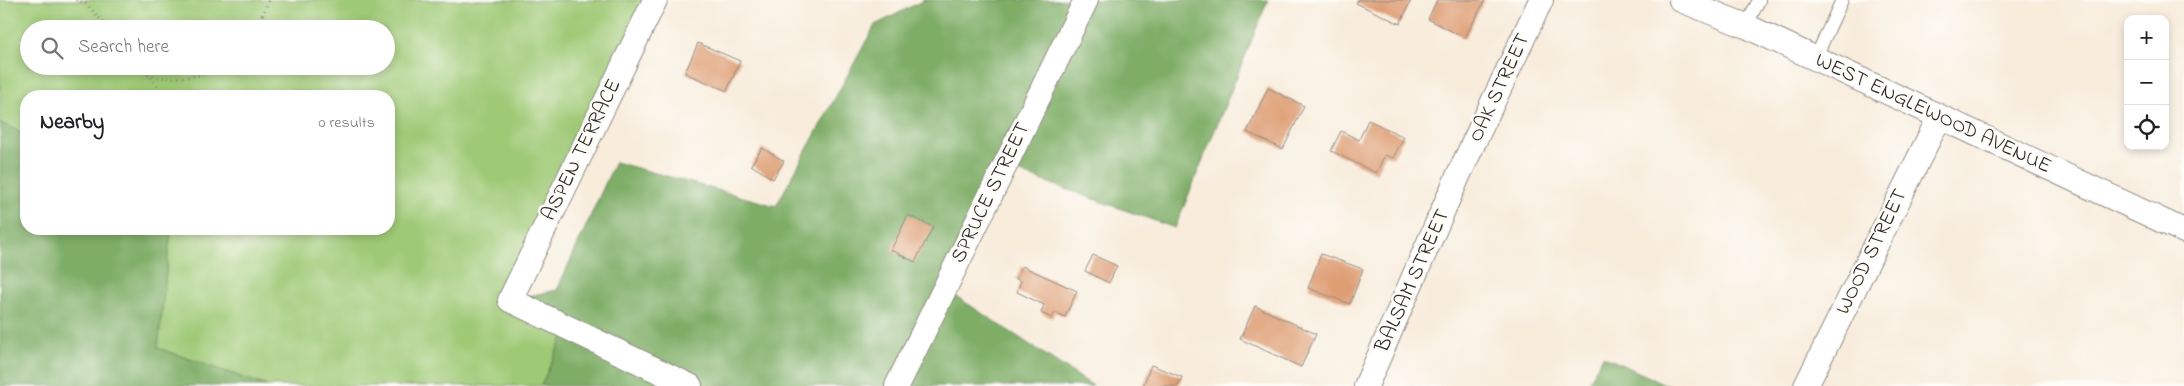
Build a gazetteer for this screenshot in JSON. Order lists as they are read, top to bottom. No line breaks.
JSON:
{"streets":{"street":["OAK STREET","WEST ENGLEWOOD AVENUE","ASPEN TERRACE","SPRUCE STREET","WOOD STREET","BALSAM STREET"]},"crossings":[["OAK STREET","BALSAM STREET"],["WEST ENGLEWOOD AVENUE","WOOD STREET"]],"page":{"map_buttons":["+","−"],"search":"Search here","heading":["Nearby","0 results"]}}
